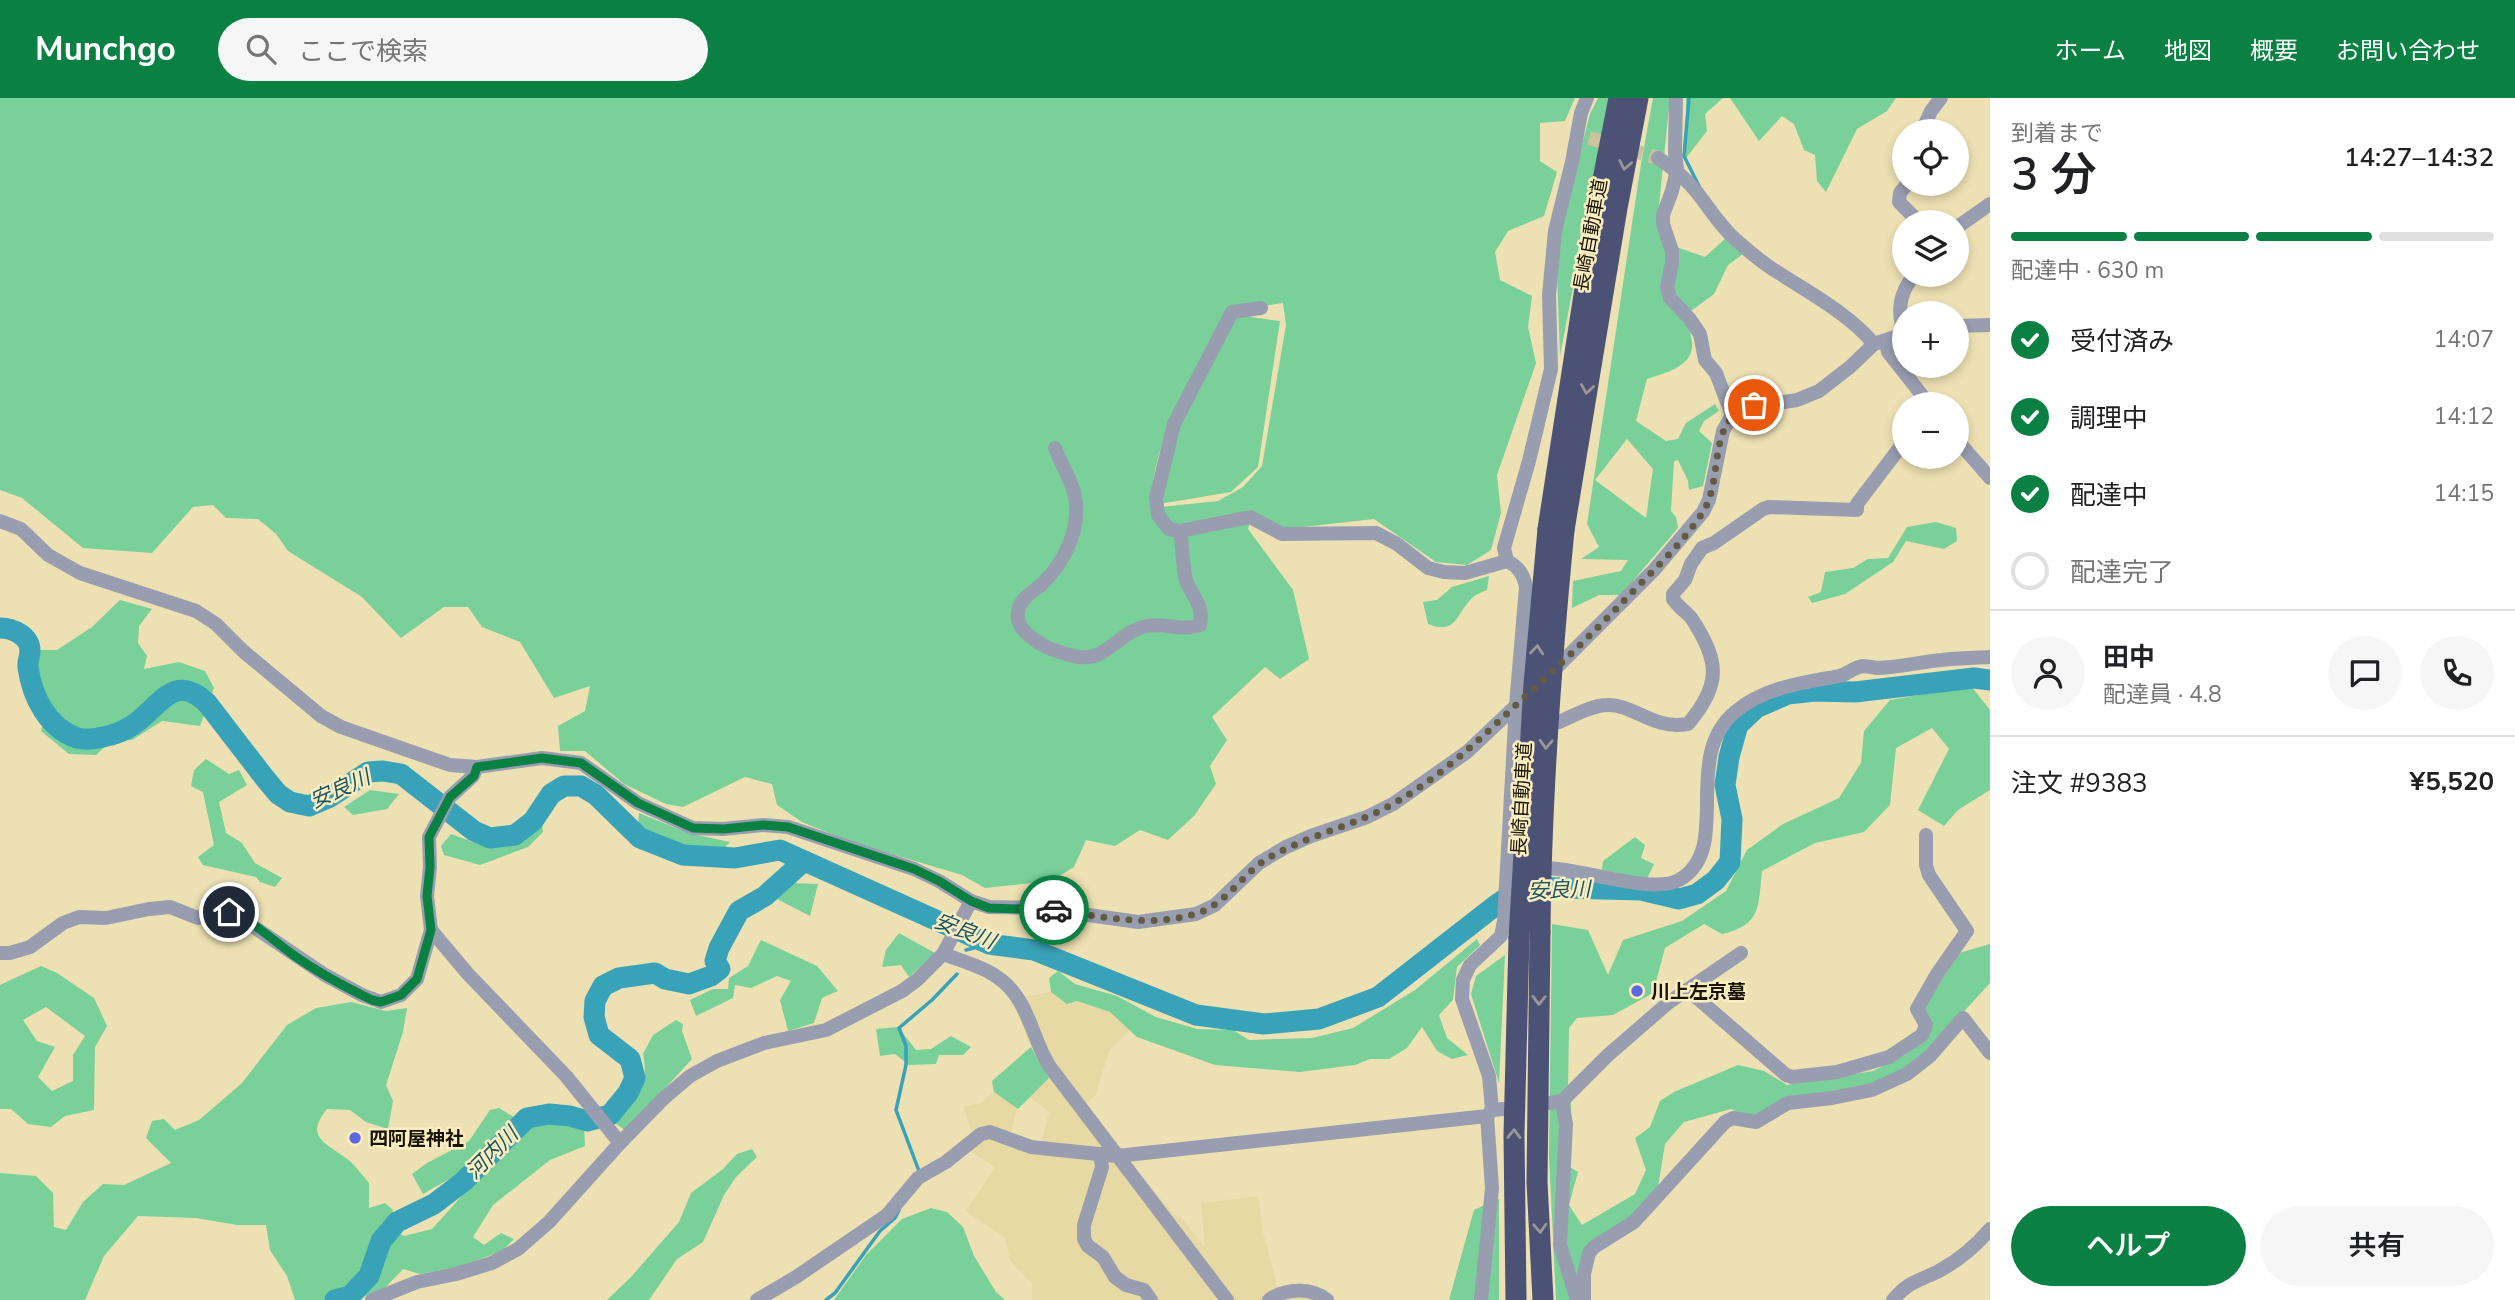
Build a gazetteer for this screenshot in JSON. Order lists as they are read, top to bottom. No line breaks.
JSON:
{"streets":{"highway":["長崎自動車道"]},"water":["安良川","河内川"],"places":["川上左京墓","四阿屋神社"],"page":{"header":"Munchgo","search":"ここで検索","nav":["ホーム","地図","概要","お問い合わせ"],"heading":["3 分","到着まで","14:27–14:32"],"panel":["田中","配達員 · 4.8","注文 #9383","¥5,520"],"map_buttons":["+","−"],"bar":"配達中 · 630 m","list":[["受付済み","14:07"],["調理中","14:12"],["配達中","14:15"],"配達完了"],"buttons":["ヘルプ","共有"]}}
